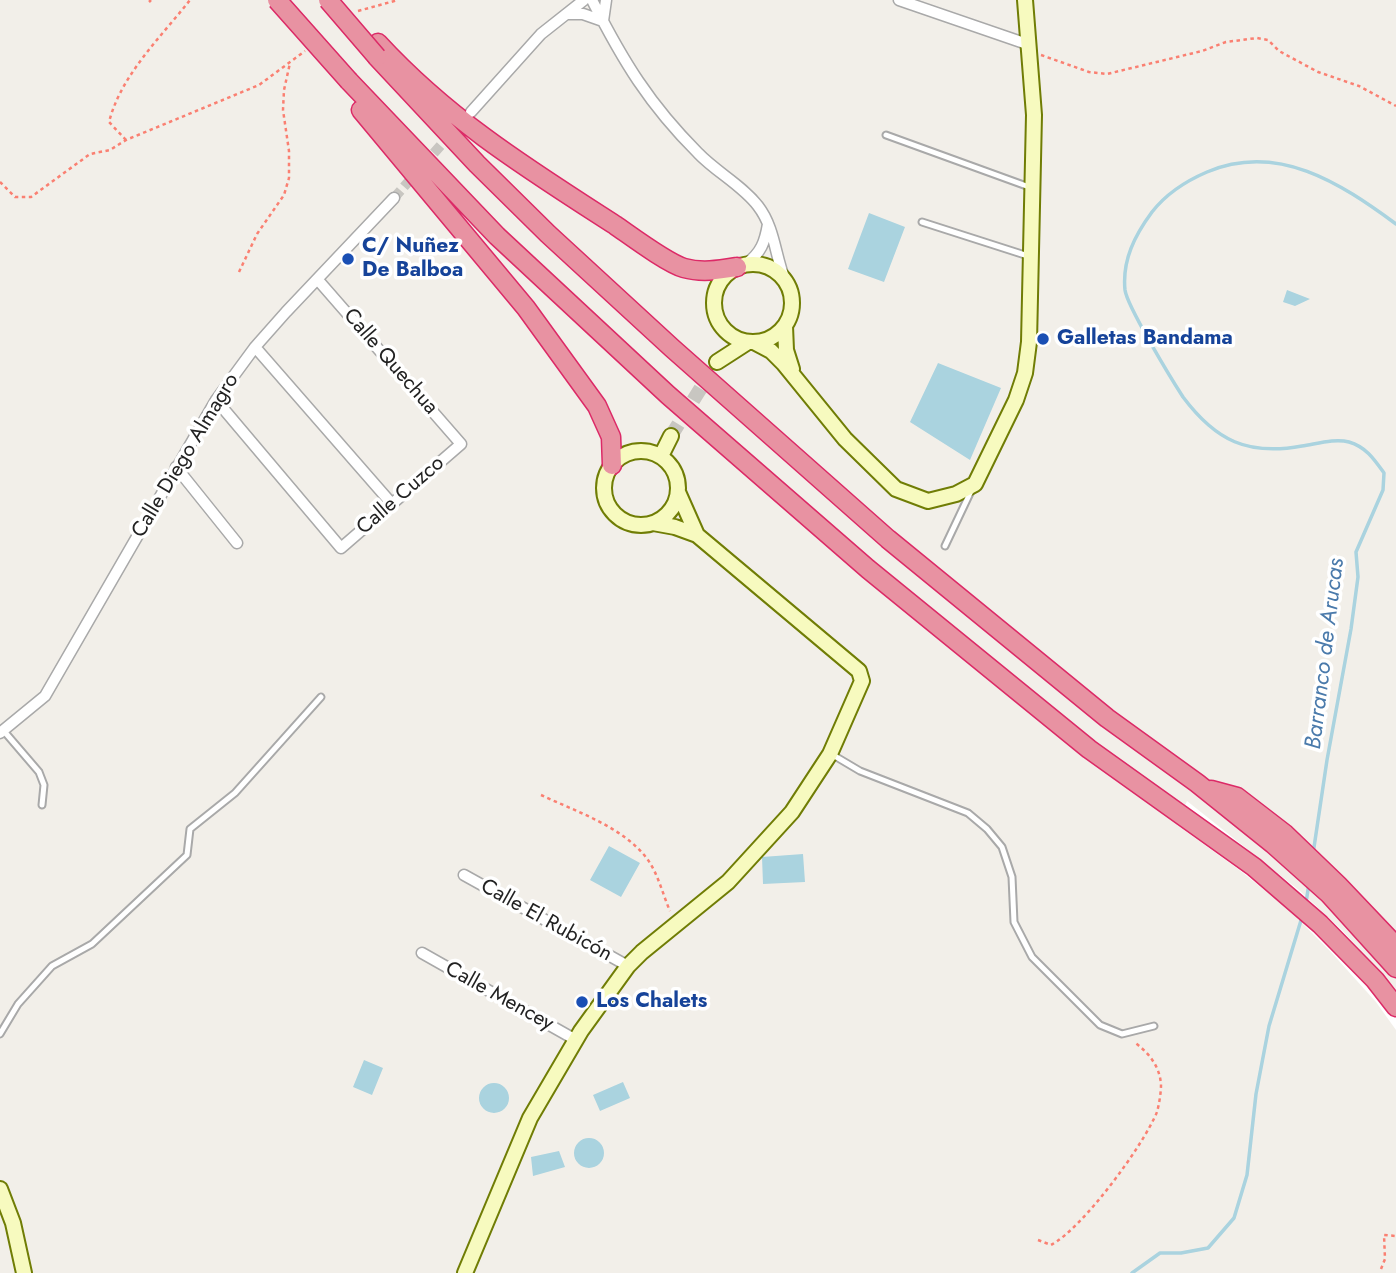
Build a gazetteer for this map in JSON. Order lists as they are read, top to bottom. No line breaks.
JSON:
{"streets":{"street":["Calle Quechua","Calle Diego Almagro","Calle Cuzco","Calle El Rubicón","Calle Mencey"]},"crossings":[["Calle Quechua","Calle Diego Almagro"],["Calle Quechua","Calle Cuzco"],["Calle Diego Almagro","Calle Cuzco"]],"water":["Barranco de Arucas"],"places":["C/ Nuñez De Balboa","Galletas Bandama","Los Chalets"]}
